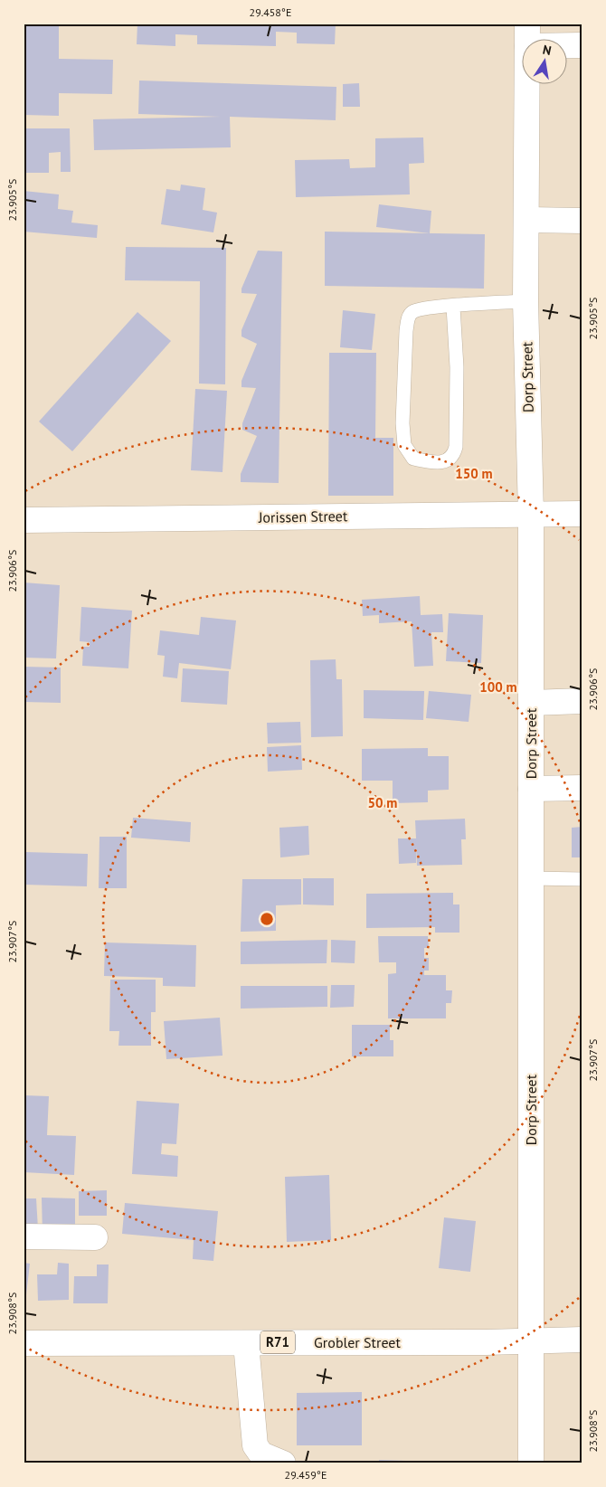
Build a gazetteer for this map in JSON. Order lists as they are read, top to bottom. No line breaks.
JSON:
{"streets":{"street":["Dorp Street","Jorissen Street","R71","Grobler Street"]},"crossings":[["Dorp Street","Jorissen Street"],["Dorp Street","Grobler Street"]],"north":"top","coordinates":["29.458°E","23.905°S","23.906°S","23.907°S","23.908°S","29.459°E"],"rings":["150 m","100 m","50 m"]}
